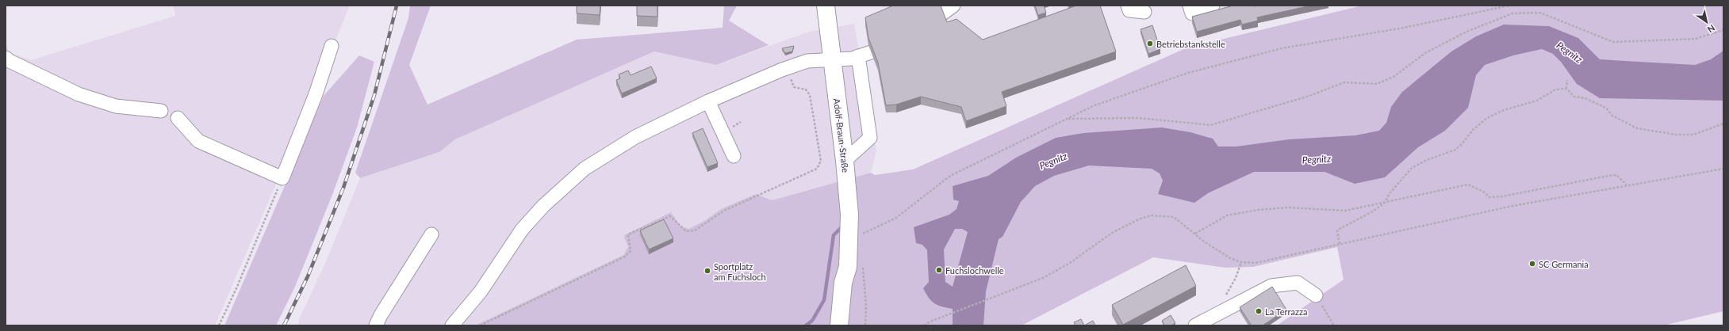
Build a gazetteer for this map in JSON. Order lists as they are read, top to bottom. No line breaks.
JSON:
{"streets":{"main road":["Adolf-Braun-Straße"]},"water":["Pegnitz"],"places":["Betriebstankstelle","SC Germania","Fuchslochwelle","Sportplatz am Fuchsloch","La Terrazza"],"north":"bottom right"}
